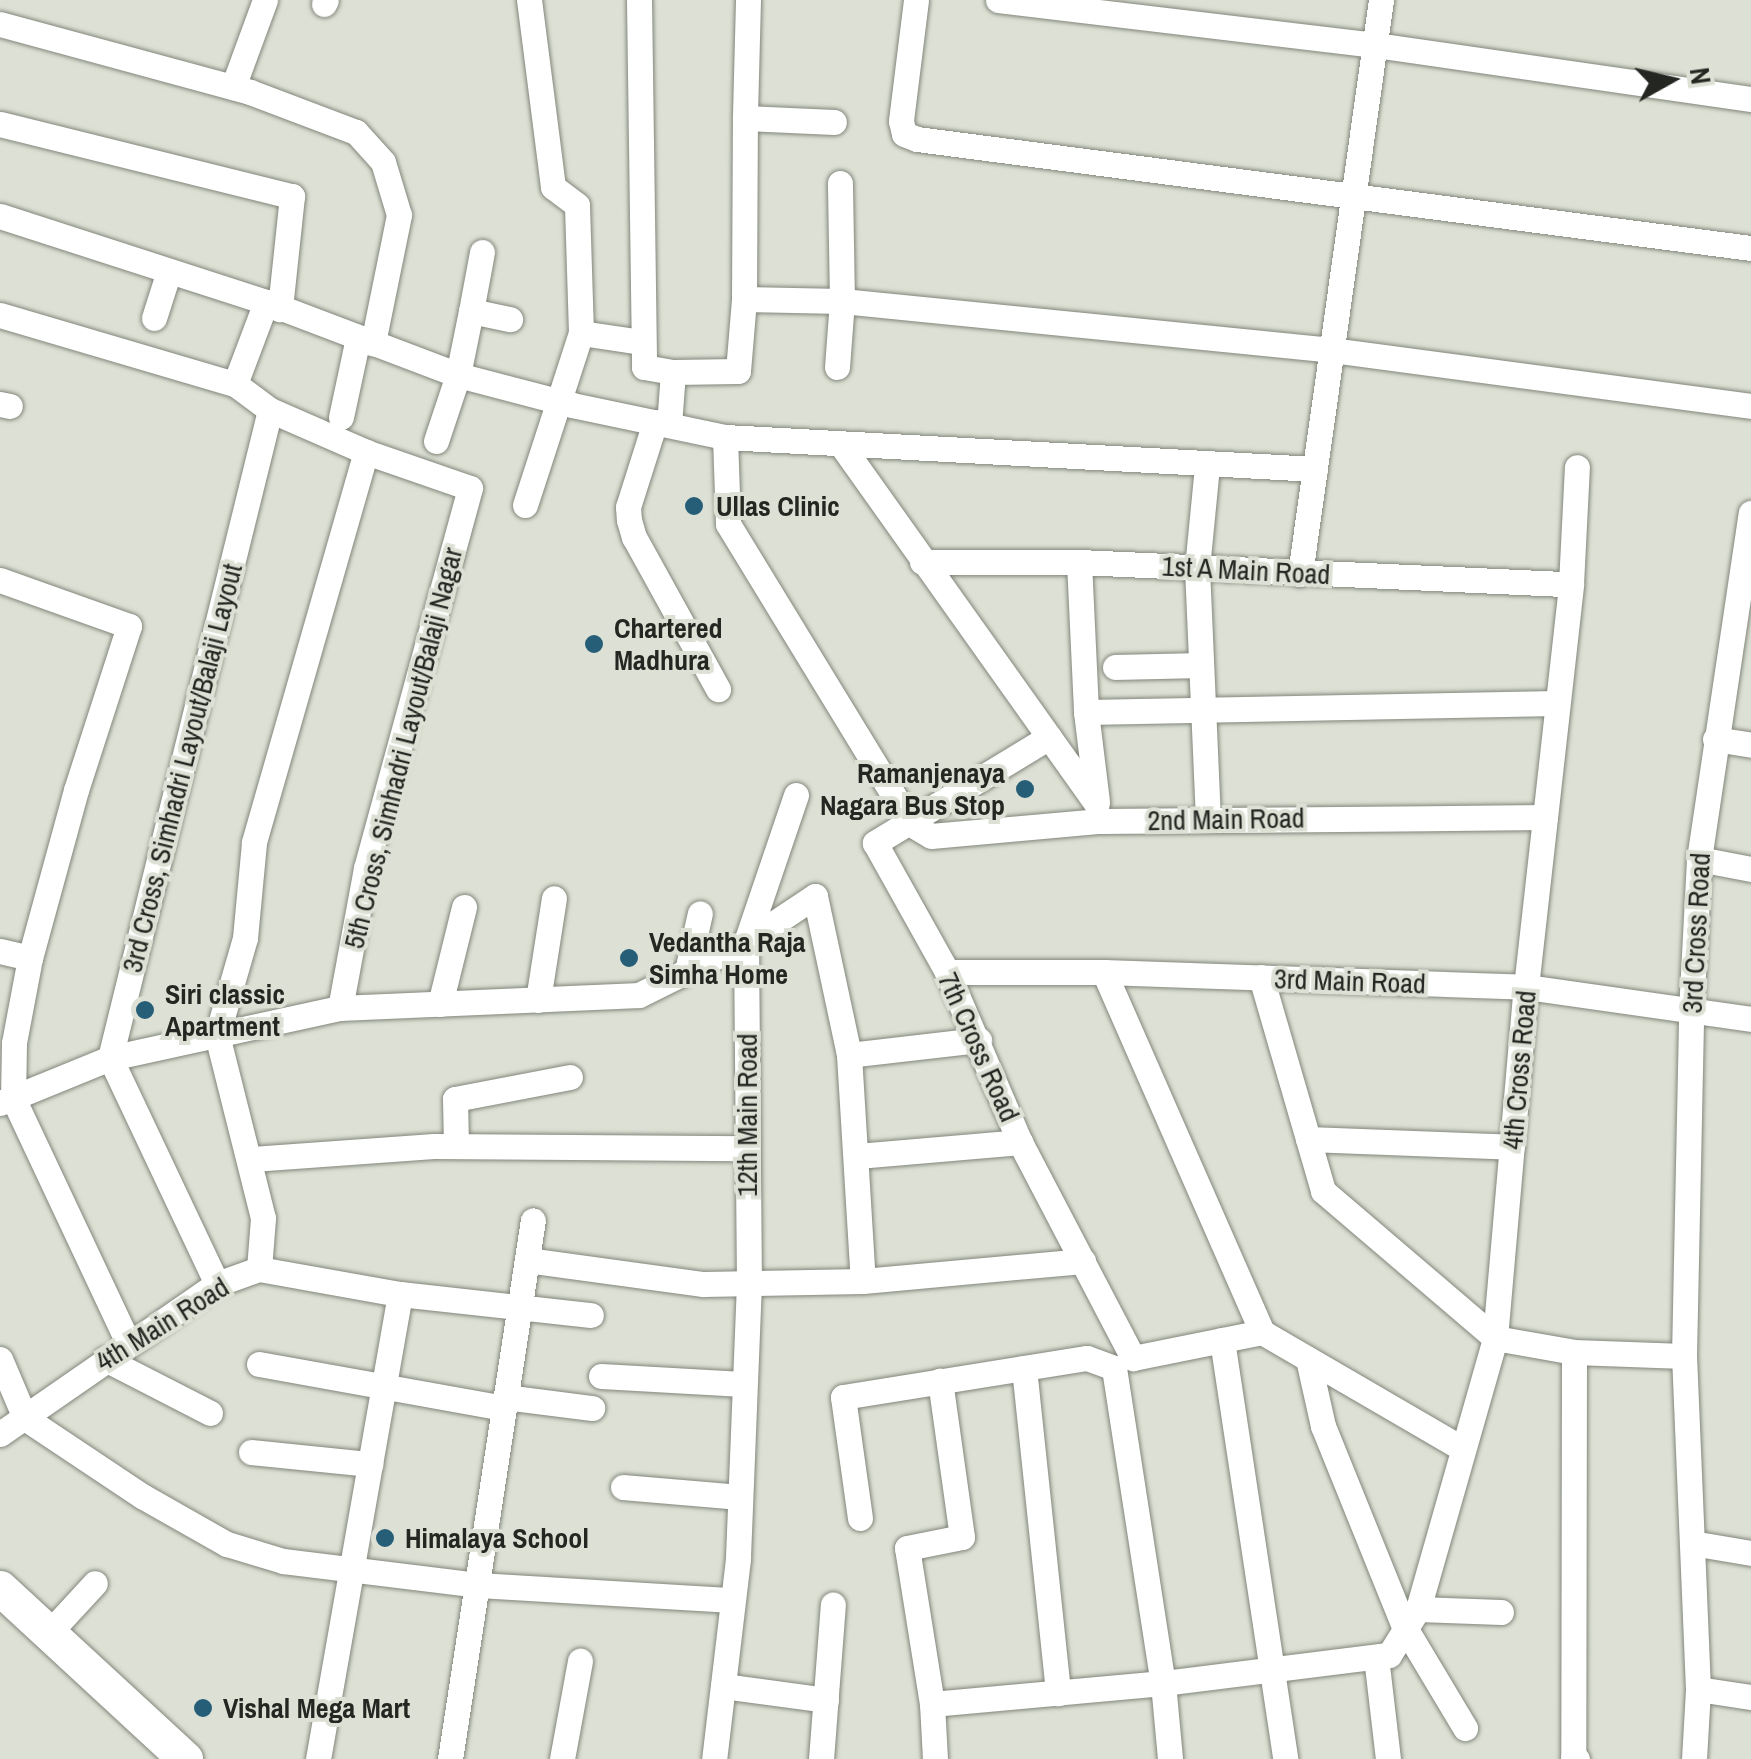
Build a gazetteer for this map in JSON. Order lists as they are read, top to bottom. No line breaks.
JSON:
{"streets":{"street":["1st A Main Road","5th Cross, Simhadri Layout/Balaji Nagar","3rd Cross, Simhadri Layout/Balaji Layout","2nd Main Road","3rd Cross Road","3rd Main Road","7th Cross Road","4th Cross Road","12th Main Road","4th Main Road"]},"crossings":[["1st A Main Road","4th Cross Road"],["2nd Main Road","7th Cross Road"],["2nd Main Road","4th Cross Road"],["3rd Cross Road","3rd Main Road"],["3rd Main Road","7th Cross Road"],["3rd Main Road","4th Cross Road"]],"places":["Ullas Clinic","Chartered Madhura","Ramanjenaya Nagara Bus Stop","Vedantha Raja Simha Home","Siri classic Apartment","Himalaya School","Vishal Mega Mart"],"north":"right"}
